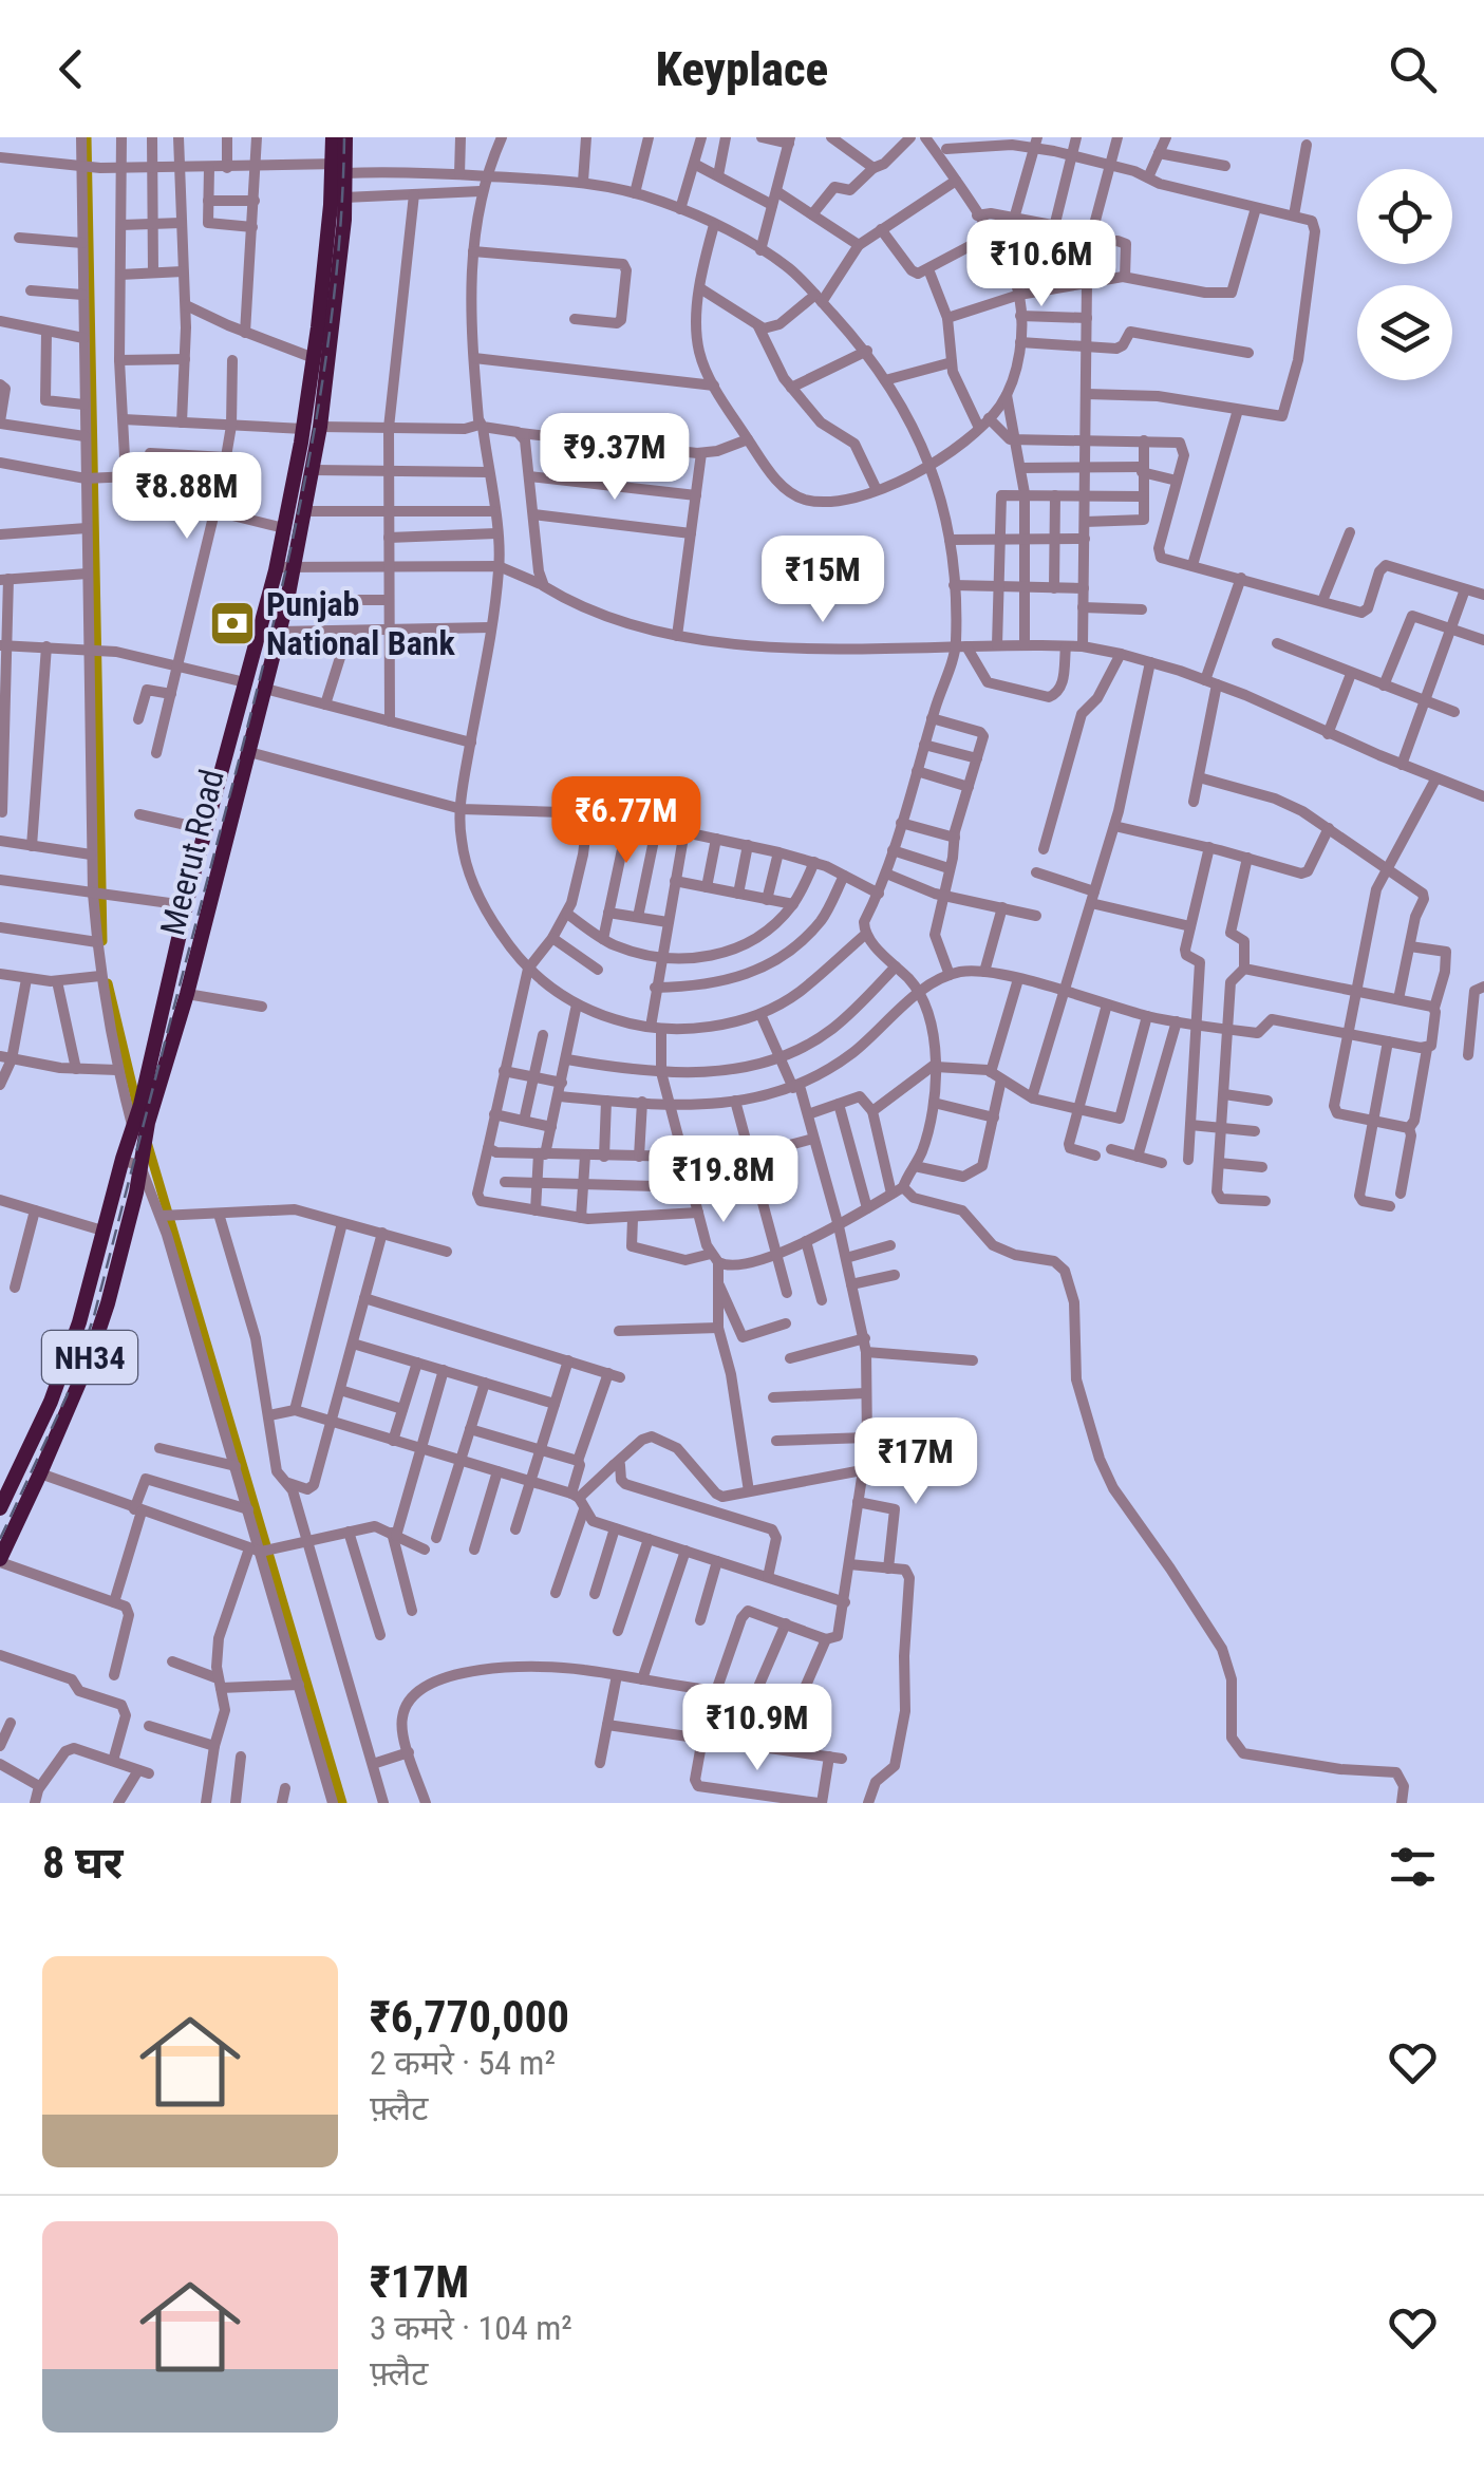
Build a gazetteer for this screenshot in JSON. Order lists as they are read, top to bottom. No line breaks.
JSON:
{"streets":{"highway":["Meerut Road","NH34"]},"places":{"bank":["Punjab National Bank"]},"page":{"header":"Keyplace","price":["₹10.6M","₹9.37M","₹8.88M","₹15M","₹6.77M","₹19.8M","₹17M","₹10.9M"],"heading":"8 घर","list":[{"name":"₹6,770,000","note":"2 कमरे · 54 m² · फ़्लैट"},{"name":"₹17M","note":"3 कमरे · 104 m² · फ़्लैट"}]}}
